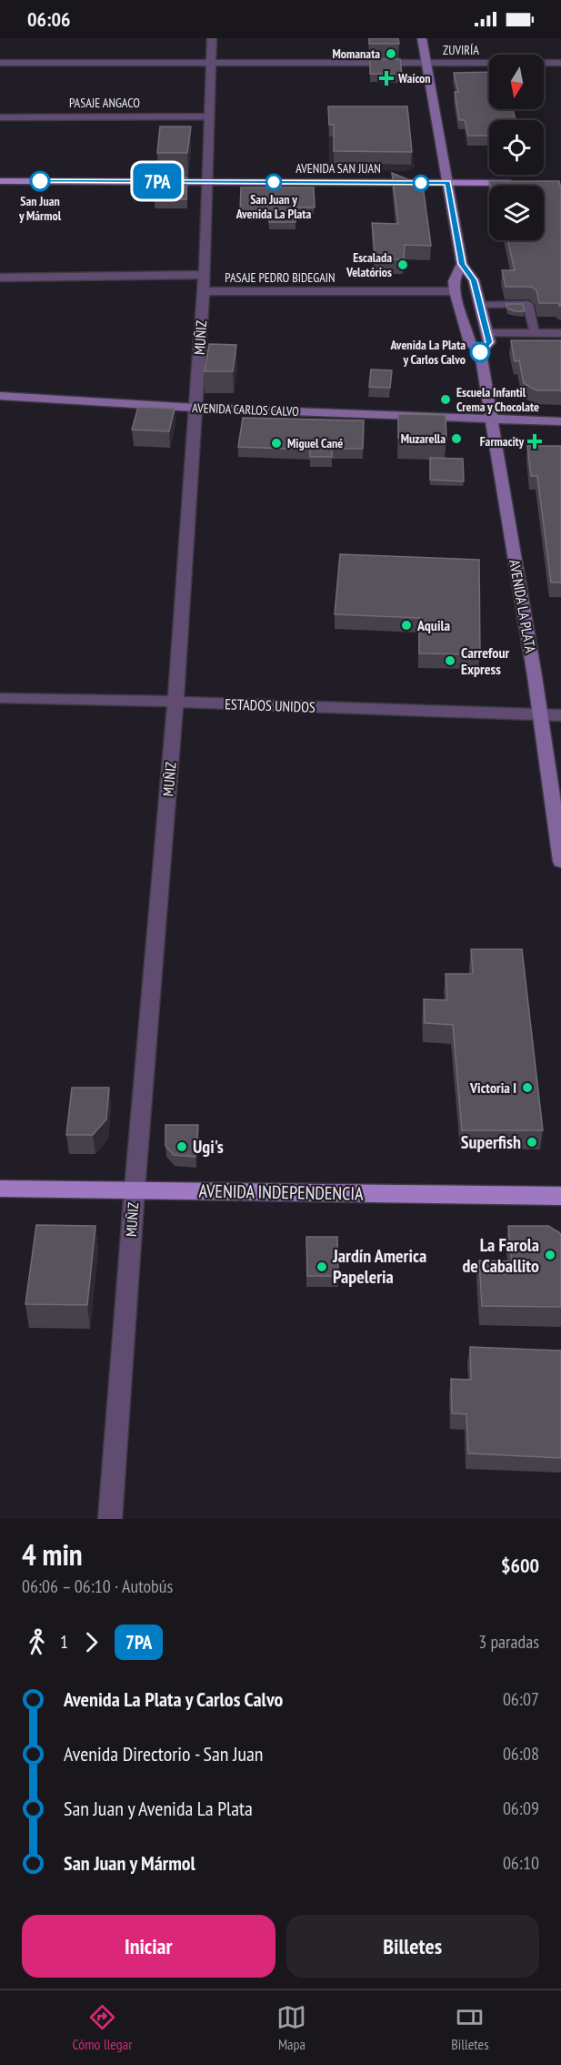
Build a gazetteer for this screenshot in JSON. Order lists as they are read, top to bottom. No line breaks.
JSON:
{"streets":{"main road":["AVENIDA SAN JUAN","AVENIDA CARLOS CALVO","AVENIDA LA PLATA","AVENIDA INDEPENDENCIA"],"street":["ZUVIRÍA","PASAJE ANGACO","PASAJE PEDRO BIDEGAIN","MUÑIZ","ESTADOS UNIDOS"]},"crossings":[["ZUVIRÍA","MUÑIZ"],["PASAJE ANGACO","MUÑIZ"],["AVENIDA SAN JUAN","MUÑIZ"],["PASAJE PEDRO BIDEGAIN","MUÑIZ"],["PASAJE PEDRO BIDEGAIN","AVENIDA LA PLATA"],["MUÑIZ","AVENIDA CARLOS CALVO"],["MUÑIZ","ESTADOS UNIDOS"],["MUÑIZ","AVENIDA INDEPENDENCIA"],["AVENIDA CARLOS CALVO","AVENIDA LA PLATA"],["AVENIDA LA PLATA","ESTADOS UNIDOS"]],"places":{"other":["Momanata","San Juan y Mármol","San Juan y Avenida La Plata","Escalada Velatórios","Avenida La Plata y Carlos Calvo","Escuela Infantil Crema y Chocolate","Muzarella","Miguel Cané","Aquila","Carrefour Express","Victoria I","Superfish","Ugi's","La Farola de Caballito","Jardín America Papeleria"],"health":["Waícon","Farmacity"]},"lines":["bus line 7PA"],"north":"bottom","page":{"status":"06:06","on_map":"7PA","heading":["4 min","06:06 – 06:10 · Autobús","$600"],"legs":["1","7PA","3 paradas"],"list":[{"name":"Avenida La Plata y Carlos Calvo","value":"06:07"},{"name":"Avenida Directorio - San Juan","value":"06:08"},{"name":"San Juan y Avenida La Plata","value":"06:09"},{"name":"San Juan y Mármol","value":"06:10"}],"buttons":["Iniciar","Billetes"],"tabs":["Cómo llegar","Mapa","Billetes"]}}
